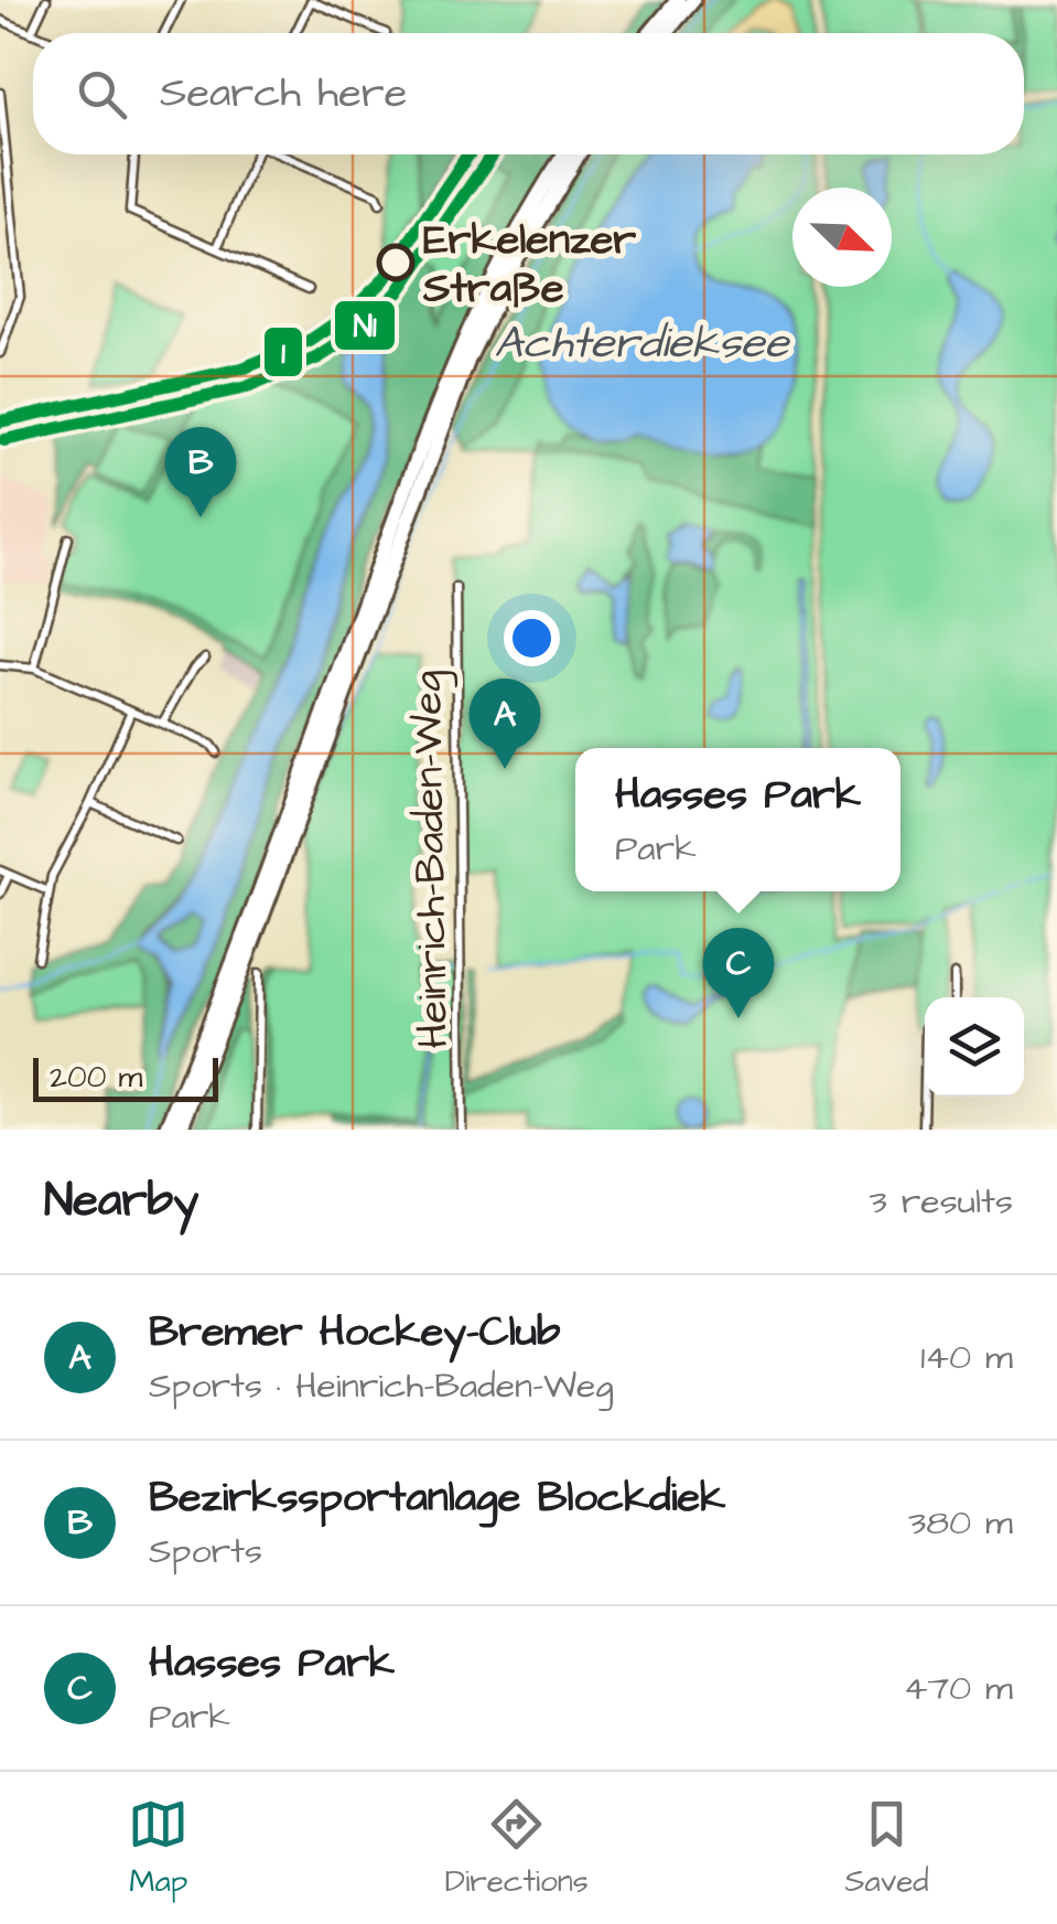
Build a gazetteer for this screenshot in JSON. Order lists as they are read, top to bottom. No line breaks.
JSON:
{"streets":{"street":["Heinrich-Baden-Weg"]},"water":["Achterdieksee"],"places":["Erkelenzer Straße"],"lines":["transit line 1","transit line N1"],"scale_bar":"200 m","north":"bottom right","page":{"search":"Search here","pins":["B","A","C"],"popup":["Hasses Park","Park"],"scale":"200 m","heading":["Nearby","3 results"],"list":[{"mark":"A","name":"Bremer Hockey-Club","note":"Sports · Heinrich-Baden-Weg","value":"140 m"},{"mark":"B","name":"Bezirkssportanlage Blockdiek","note":"Sports","value":"380 m"},{"mark":"C","name":"Hasses Park","note":"Park","value":"470 m"}],"nav":["Map","Directions","Saved"]}}
